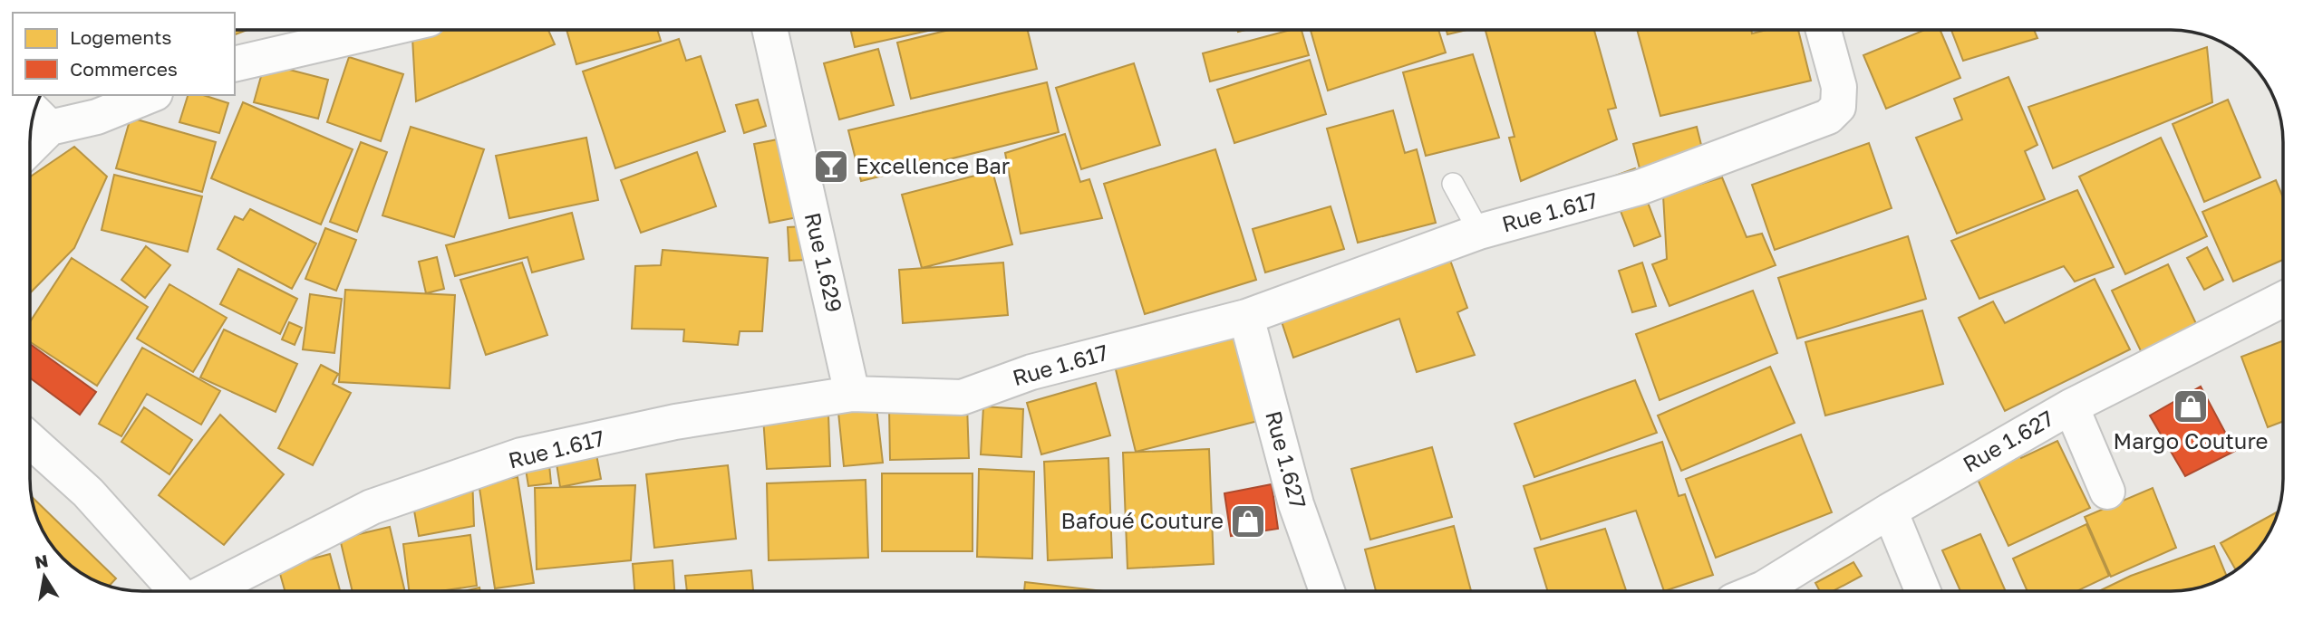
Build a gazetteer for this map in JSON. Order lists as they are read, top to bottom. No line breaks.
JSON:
{"streets":{"street":["Rue 1.617","Rue 1.629","Rue 1.627"]},"crossings":[["Rue 1.617","Rue 1.629"],["Rue 1.617","Rue 1.627"]],"places":{"bar":["Excellence Bar"],"shop":["Margo Couture","Bafoué Couture"]},"legend":["Logements","Commerces"],"north":"top"}
